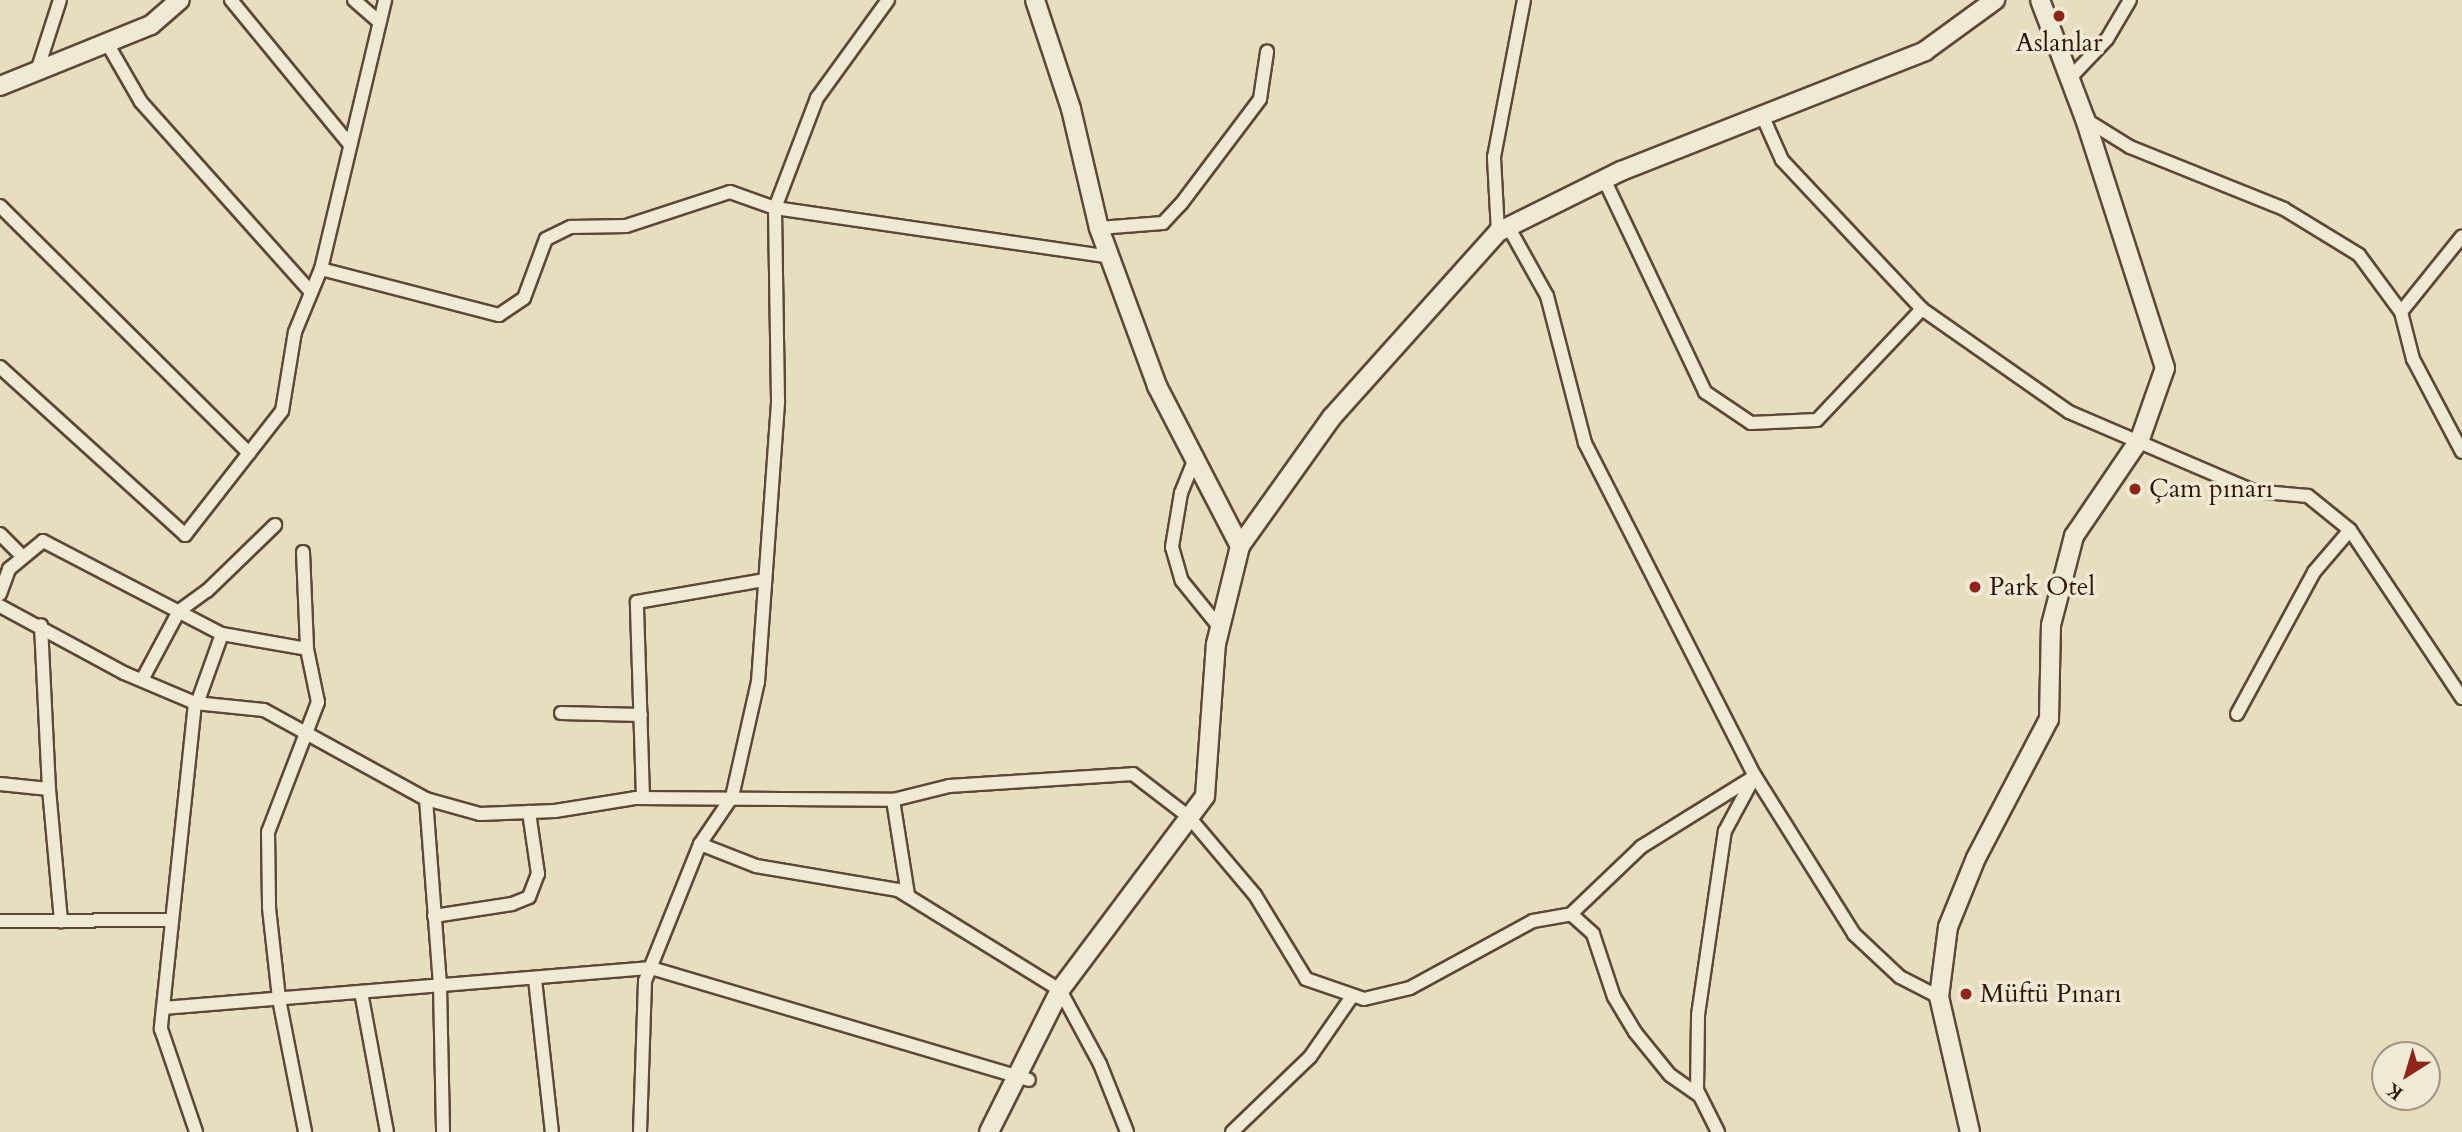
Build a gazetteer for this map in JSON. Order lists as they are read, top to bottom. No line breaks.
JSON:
{"places":["Aslanlar","Çam pınarı","Park Otel","Müftü Pınarı"],"north":"bottom left"}
